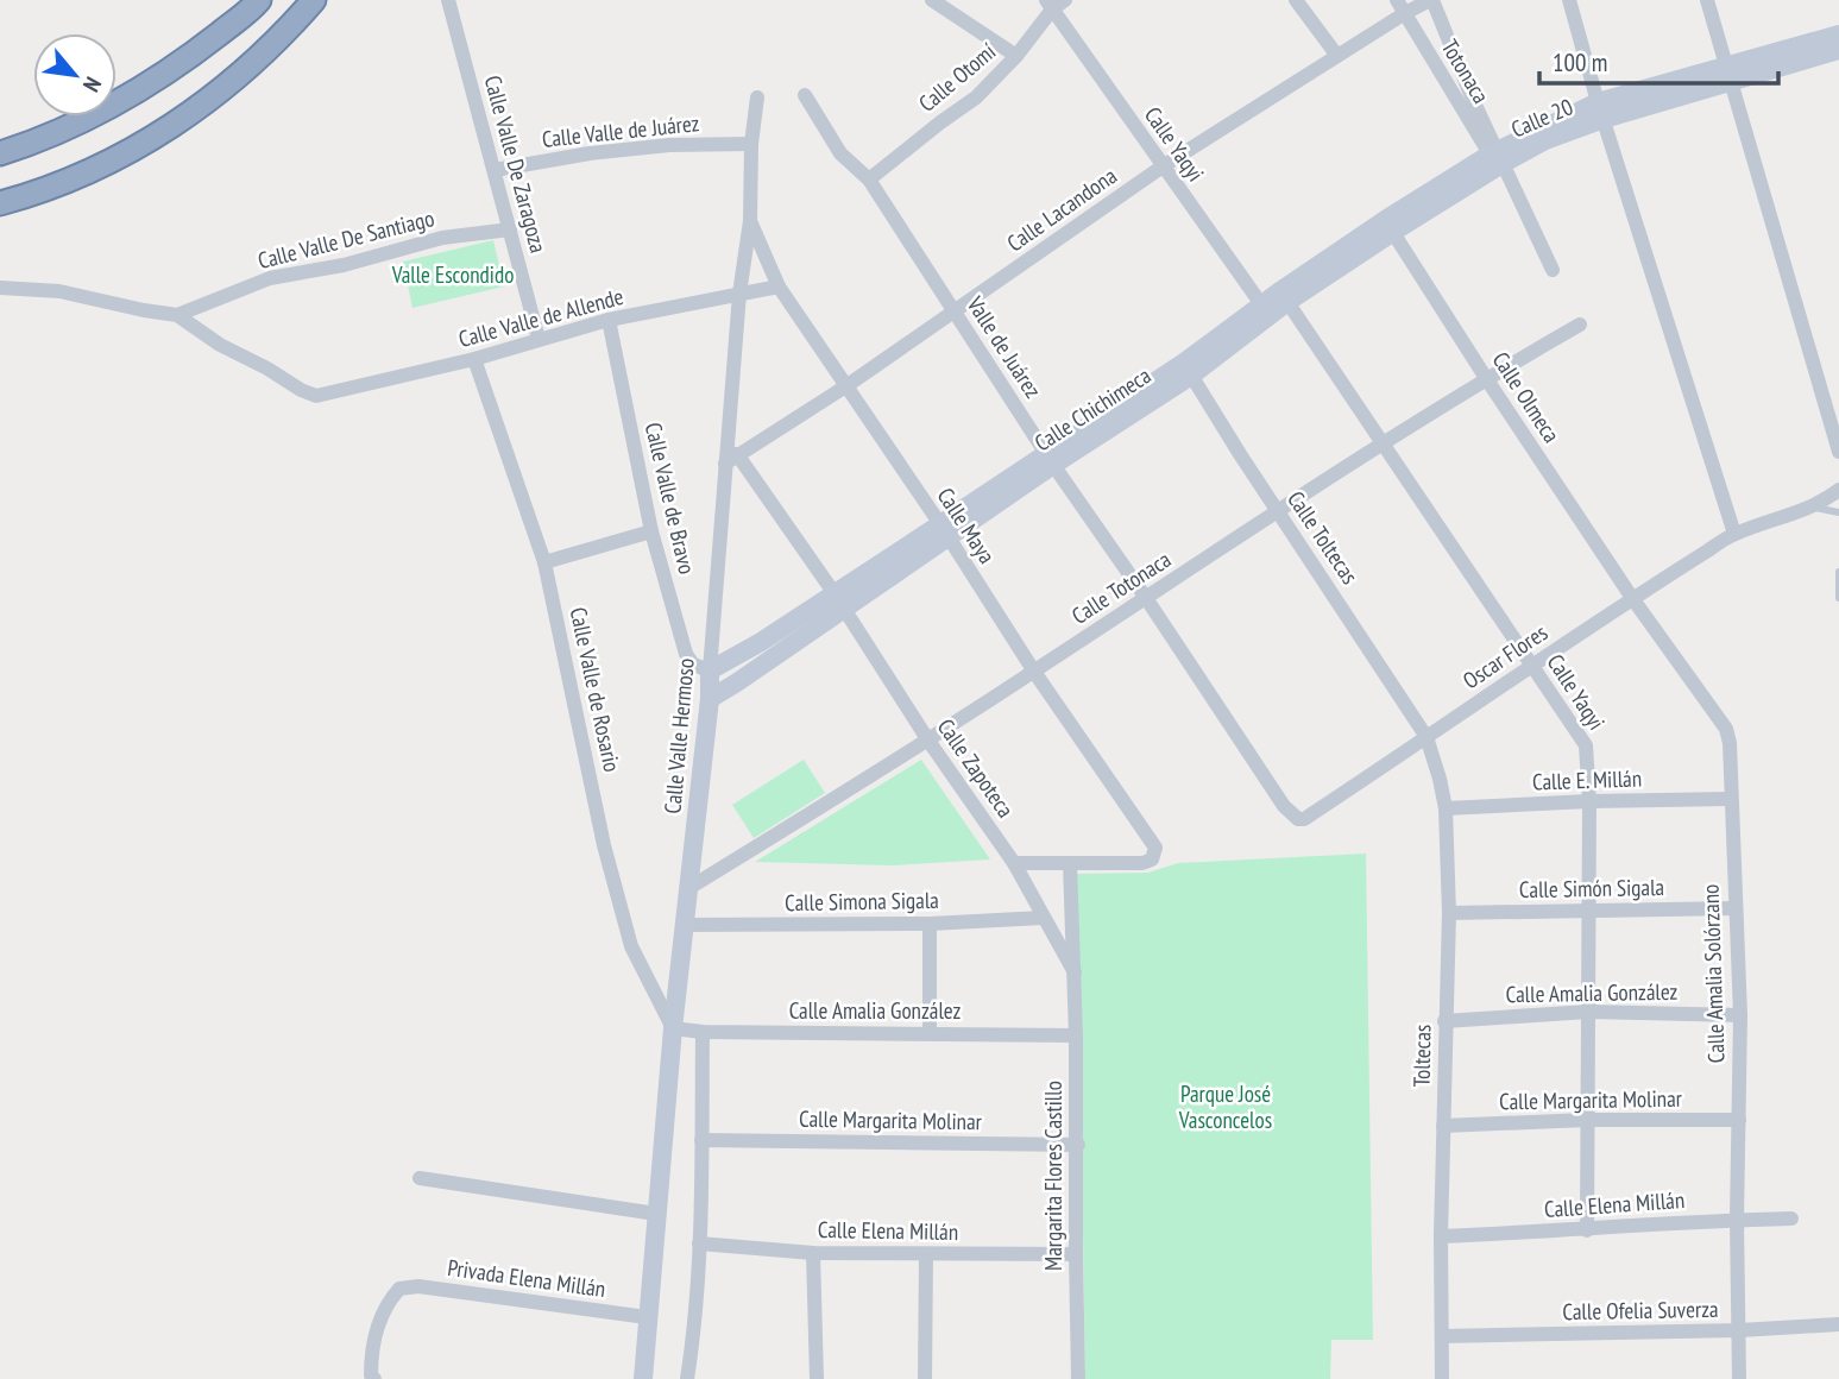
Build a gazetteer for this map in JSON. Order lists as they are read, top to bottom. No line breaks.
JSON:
{"streets":{"main road":["Calle 20","Calle Chichimeca","Calle Valle Hermoso"],"street":["Totonaca","Calle Otomí","Calle Valle de Juárez","Calle Yaqyi","Calle Valle De Zaragoza","Calle Lacandona","Calle Valle De Santiago","Calle Valle de Allende","Valle de Juárez","Calle Olmeca","Calle Valle de Bravo","Calle Maya","Calle Toltecas","Calle Totonaca","Oscar Flores","Calle Valle de Rosario","Calle Zapoteca","Calle E. Millán","Calle Simón Sigala","Calle Simona Sigala","Calle Amalia Solórzano","Calle Amalia González","Toltecas","Calle Margarita Molinar","Margarita Flores Castillo","Calle Elena Millán","Privada Elena Millán","Calle Ofelia Suverza"]},"crossings":[["Totonaca","Calle 20"],["Totonaca","Calle Lacandona"],["Totonaca","Calle Chichimeca"],["Calle Otomí","Calle Yaqyi"],["Calle Otomí","Valle de Juárez"],["Calle 20","Calle Chichimeca"],["Calle Valle de Juárez","Calle Valle De Zaragoza"],["Calle Valle de Juárez","Calle Valle Hermoso"],["Calle Yaqyi","Calle Lacandona"],["Calle Yaqyi","Calle Chichimeca"],["Calle Yaqyi","Calle Totonaca"],["Calle Yaqyi","Oscar Flores"],["Calle Yaqyi","Calle E. Millán"],["Calle Yaqyi","Calle Simón Sigala"],["Calle Yaqyi","Calle Amalia González"],["Calle Yaqyi","Calle Margarita Molinar"],["Calle Yaqyi","Calle Elena Millán"],["Calle Valle De Zaragoza","Calle Valle De Santiago"],["Calle Valle De Zaragoza","Calle Valle de Allende"],["Calle Lacandona","Valle de Juárez"],["Calle Lacandona","Calle Maya"],["Calle Lacandona","Calle Valle Hermoso"],["Calle Lacandona","Calle Zapoteca"],["Calle Valle De Santiago","Calle Valle de Allende"],["Calle Valle de Allende","Calle Valle de Bravo"],["Calle Valle de Allende","Calle Maya"],["Calle Valle de Allende","Calle Valle de Rosario"],["Calle Valle de Allende","Calle Valle Hermoso"],["Valle de Juárez","Calle Chichimeca"],["Valle de Juárez","Calle Totonaca"],["Valle de Juárez","Oscar Flores"],["Calle Olmeca","Calle Chichimeca"],["Calle Olmeca","Calle Totonaca"],["Calle Olmeca","Oscar Flores"],["Calle Olmeca","Calle Amalia Solórzano"],["Calle Chichimeca","Calle Valle de Bravo"],["Calle Chichimeca","Calle Maya"],["Calle Chichimeca","Calle Toltecas"],["Calle Chichimeca","Calle Valle Hermoso"],["Calle Chichimeca","Calle Zapoteca"],["Calle Valle de Bravo","Calle Valle Hermoso"],["Calle Maya","Calle Totonaca"],["Calle Maya","Calle Valle Hermoso"],["Calle Maya","Margarita Flores Castillo"],["Calle Toltecas","Calle Totonaca"],["Calle Toltecas","Oscar Flores"],["Calle Toltecas","Toltecas"],["Calle Totonaca","Calle Valle Hermoso"],["Calle Totonaca","Calle Zapoteca"],["Oscar Flores","Calle Amalia Solórzano"],["Oscar Flores","Toltecas"],["Calle Valle de Rosario","Calle Valle Hermoso"],["Calle Valle de Rosario","Calle Amalia González"],["Calle Valle Hermoso","Calle Zapoteca"],["Calle Valle Hermoso","Calle Simona Sigala"],["Calle Valle Hermoso","Calle Amalia González"],["Calle Valle Hermoso","Privada Elena Millán"],["Calle Zapoteca","Calle Simona Sigala"],["Calle Zapoteca","Margarita Flores Castillo"],["Calle E. Millán","Calle Amalia Solórzano"],["Calle E. Millán","Toltecas"],["Calle Simón Sigala","Calle Amalia Solórzano"],["Calle Simón Sigala","Toltecas"],["Calle Amalia Solórzano","Calle Amalia González"],["Calle Amalia Solórzano","Calle Margarita Molinar"],["Calle Amalia Solórzano","Calle Elena Millán"],["Calle Amalia Solórzano","Calle Ofelia Suverza"],["Calle Amalia González","Toltecas"],["Calle Amalia González","Margarita Flores Castillo"],["Toltecas","Calle Margarita Molinar"],["Toltecas","Calle Elena Millán"],["Toltecas","Calle Ofelia Suverza"],["Calle Margarita Molinar","Margarita Flores Castillo"],["Margarita Flores Castillo","Calle Elena Millán"]],"parks":["Valle Escondido","Parque José Vasconcelos"],"scale_bar":"100 m","north":"bottom right"}
